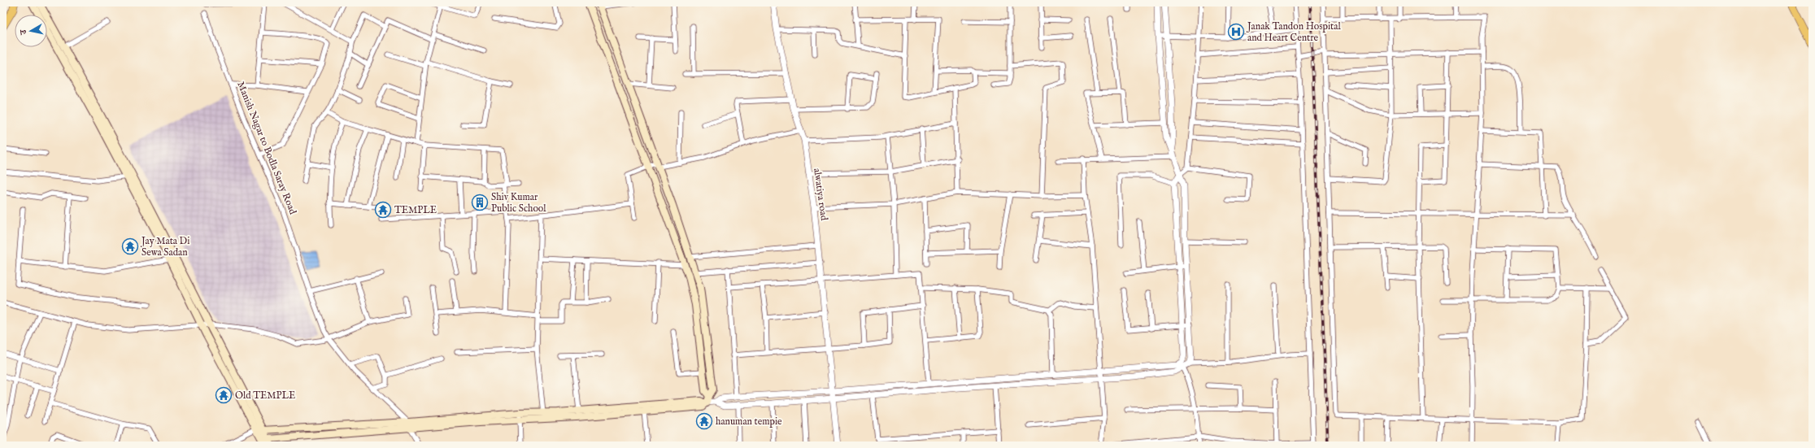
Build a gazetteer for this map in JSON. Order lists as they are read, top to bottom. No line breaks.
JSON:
{"streets":{"street":["Manish Nagar to Bodla Saray Road","alwatiya road"]},"places":{"hospital":["Janak Tandon Hospital and Heart Centre"],"building":["Shiv Kumar Public School"],"temple":["TEMPLE","Jay Mata Di Sewa Sadan","Old TEMPLE","hanuman tempie"]},"north":"left"}
